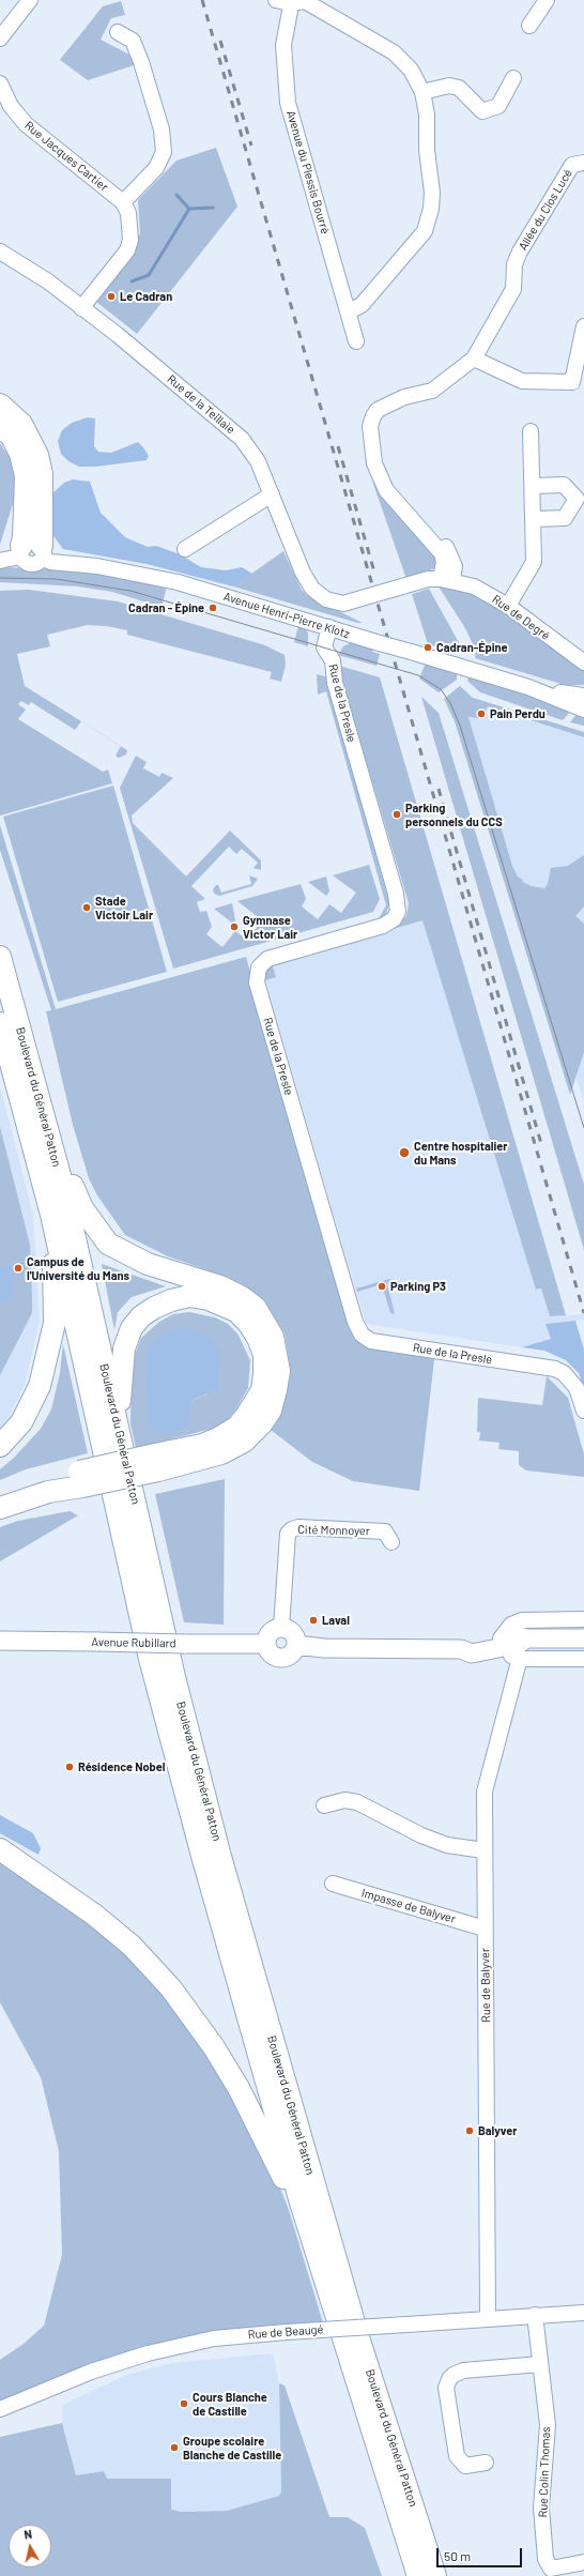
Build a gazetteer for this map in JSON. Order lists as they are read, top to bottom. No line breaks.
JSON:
{"streets":{"highway":["Boulevard du Général Patton"],"main road":["Avenue Rubillard"],"street":["Rue Jacques Cartier","Avenue du Plessis Bourré","Allée du Clos Lucé","Rue de la Teillaie","Avenue Henri-Pierre Klotz","Rue de Degré","Rue de la Presle","Cité Monnoyer","Impasse de Balyver","Rue de Balyver","Rue de Beaugé","Rue Colin Thomas"]},"crossings":[["Rue de la Teillaie","Rue de Degré"],["Avenue Henri-Pierre Klotz","Rue de la Presle"],["Cité Monnoyer","Avenue Rubillard"],["Impasse de Balyver","Rue de Balyver"],["Rue de Balyver","Rue de Beaugé"],["Rue de Beaugé","Rue Colin Thomas"]],"places":["Le Cadran","Cadran - Épine","Cadran-Épine","Pain Perdu","Parking personnels du CCS","Stade Victoir Lair","Gymnase Victor Lair","Centre hospitalier du Mans","Campus de l'Université du Mans","Parking P3","Laval","Résidence Nobel","Balyver","Cours Blanche de Castille","Groupe scolaire Blanche de Castille"],"scale_bar":"50 m","north":"top"}
